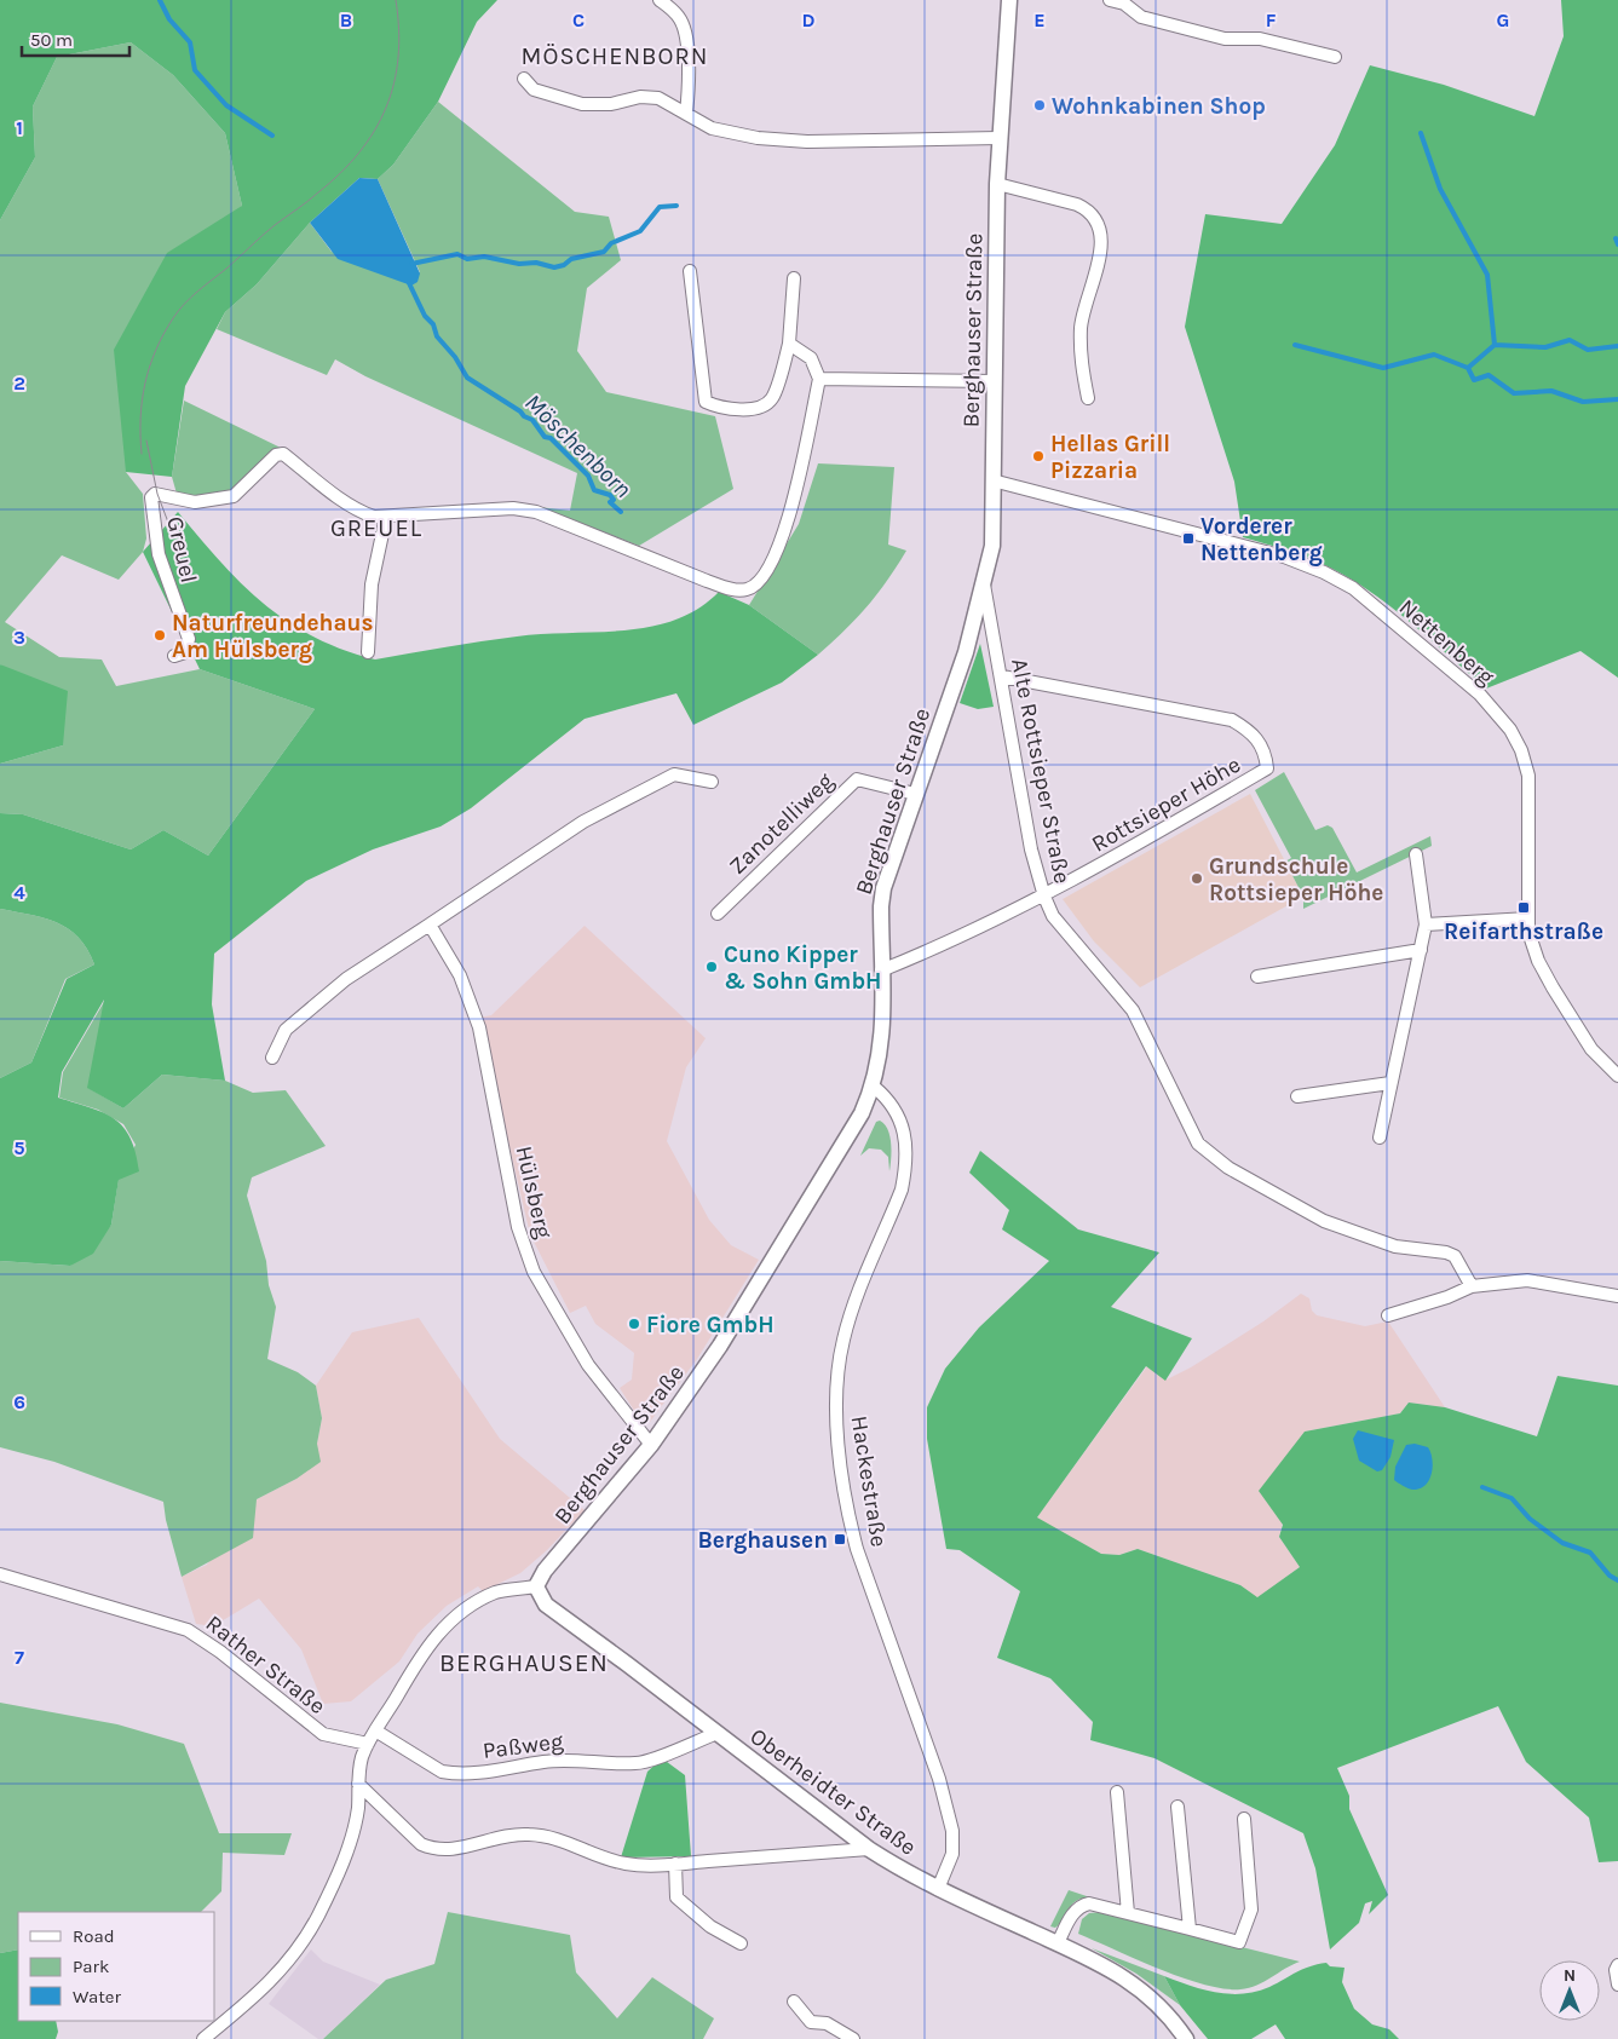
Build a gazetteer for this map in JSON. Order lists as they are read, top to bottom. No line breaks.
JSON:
{"streets":{"street":["Berghauser Straße","Greuel","Nettenberg","Alte Rottsieper Straße","Rottsieper Höhe","Zanotelliweg","Hülsberg","Hackestraße","Rather Straße","Paßweg","Oberheidter Straße"]},"crossings":[["Berghauser Straße","Nettenberg"],["Berghauser Straße","Alte Rottsieper Straße"],["Berghauser Straße","Rottsieper Höhe"],["Berghauser Straße","Zanotelliweg"],["Berghauser Straße","Hülsberg"],["Berghauser Straße","Hackestraße"],["Berghauser Straße","Oberheidter Straße"],["Alte Rottsieper Straße","Rottsieper Höhe"],["Hackestraße","Oberheidter Straße"],["Paßweg","Oberheidter Straße"]],"districts":["MÖSCHENBORN","GREUEL","BERGHAUSEN"],"water":["Möschenborn"],"places":{"other":["Wohnkabinen Shop","Hellas Grill Pizzaria","Naturfreundehaus Am Hülsberg","Grundschule Rottsieper Höhe","Cuno Kipper & Sohn GmbH","Fiore GmbH"],"transit":["Vorderer Nettenberg","Reifarthstraße","Berghausen"]},"legend":["Road","Park","Water"],"scale_bar":"50 m","north":"top","grid":{"columns":["B","C","D","E","F","G"],"rows":["1","2","3","4","5","6","7"]}}
